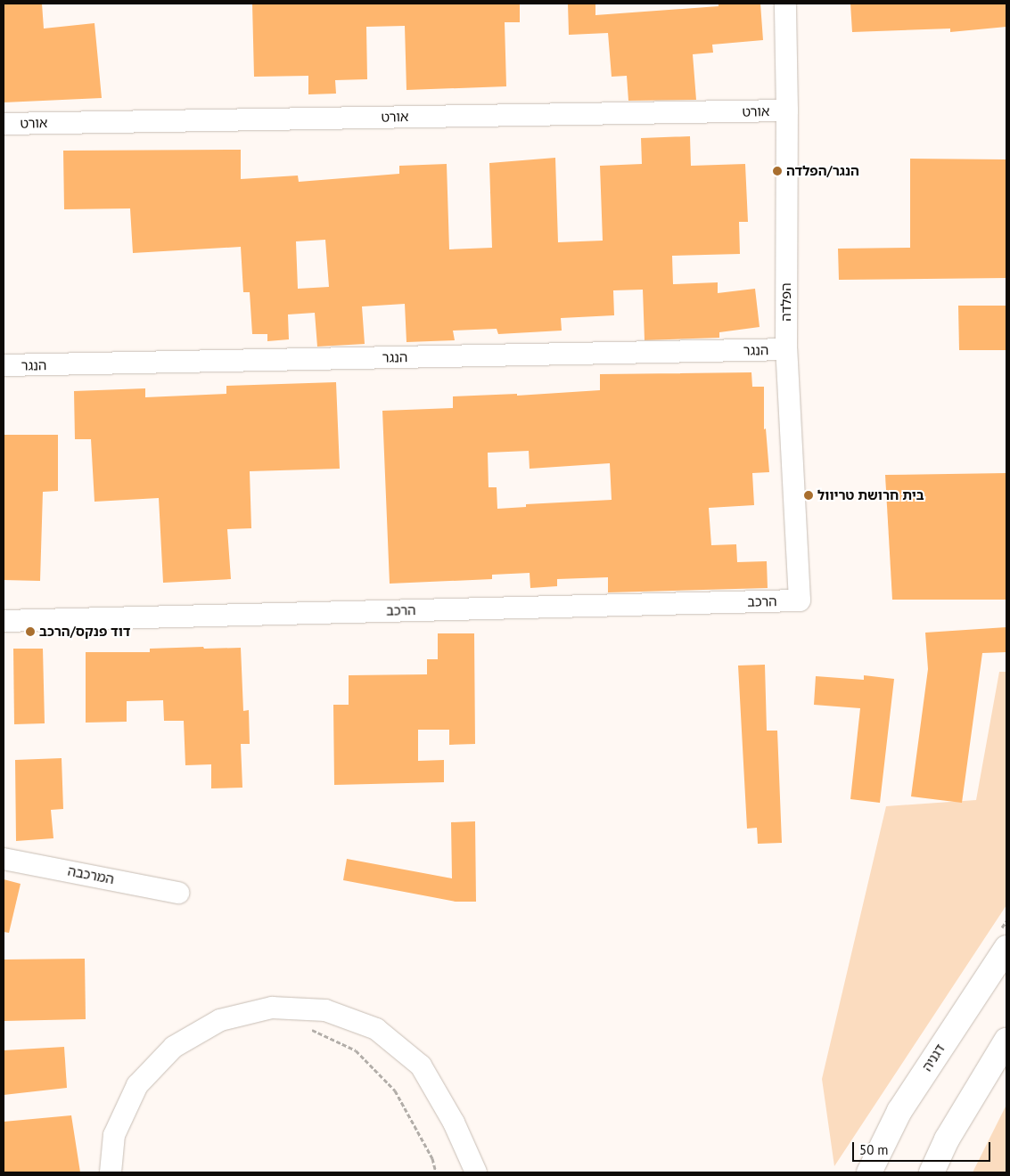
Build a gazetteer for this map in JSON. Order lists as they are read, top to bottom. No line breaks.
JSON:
{"streets":{"main road":["דגניה"],"street":["אורט","הפלדה","הנגר","הרכב","המרכבה"]},"crossings":[["אורט","הפלדה"],["הפלדה","הנגר"],["הפלדה","הרכב"]],"places":["הנגר/הפלדה","בית חרושת טריוול","דוד פנקס/הרכב"],"scale_bar":"50 m"}
